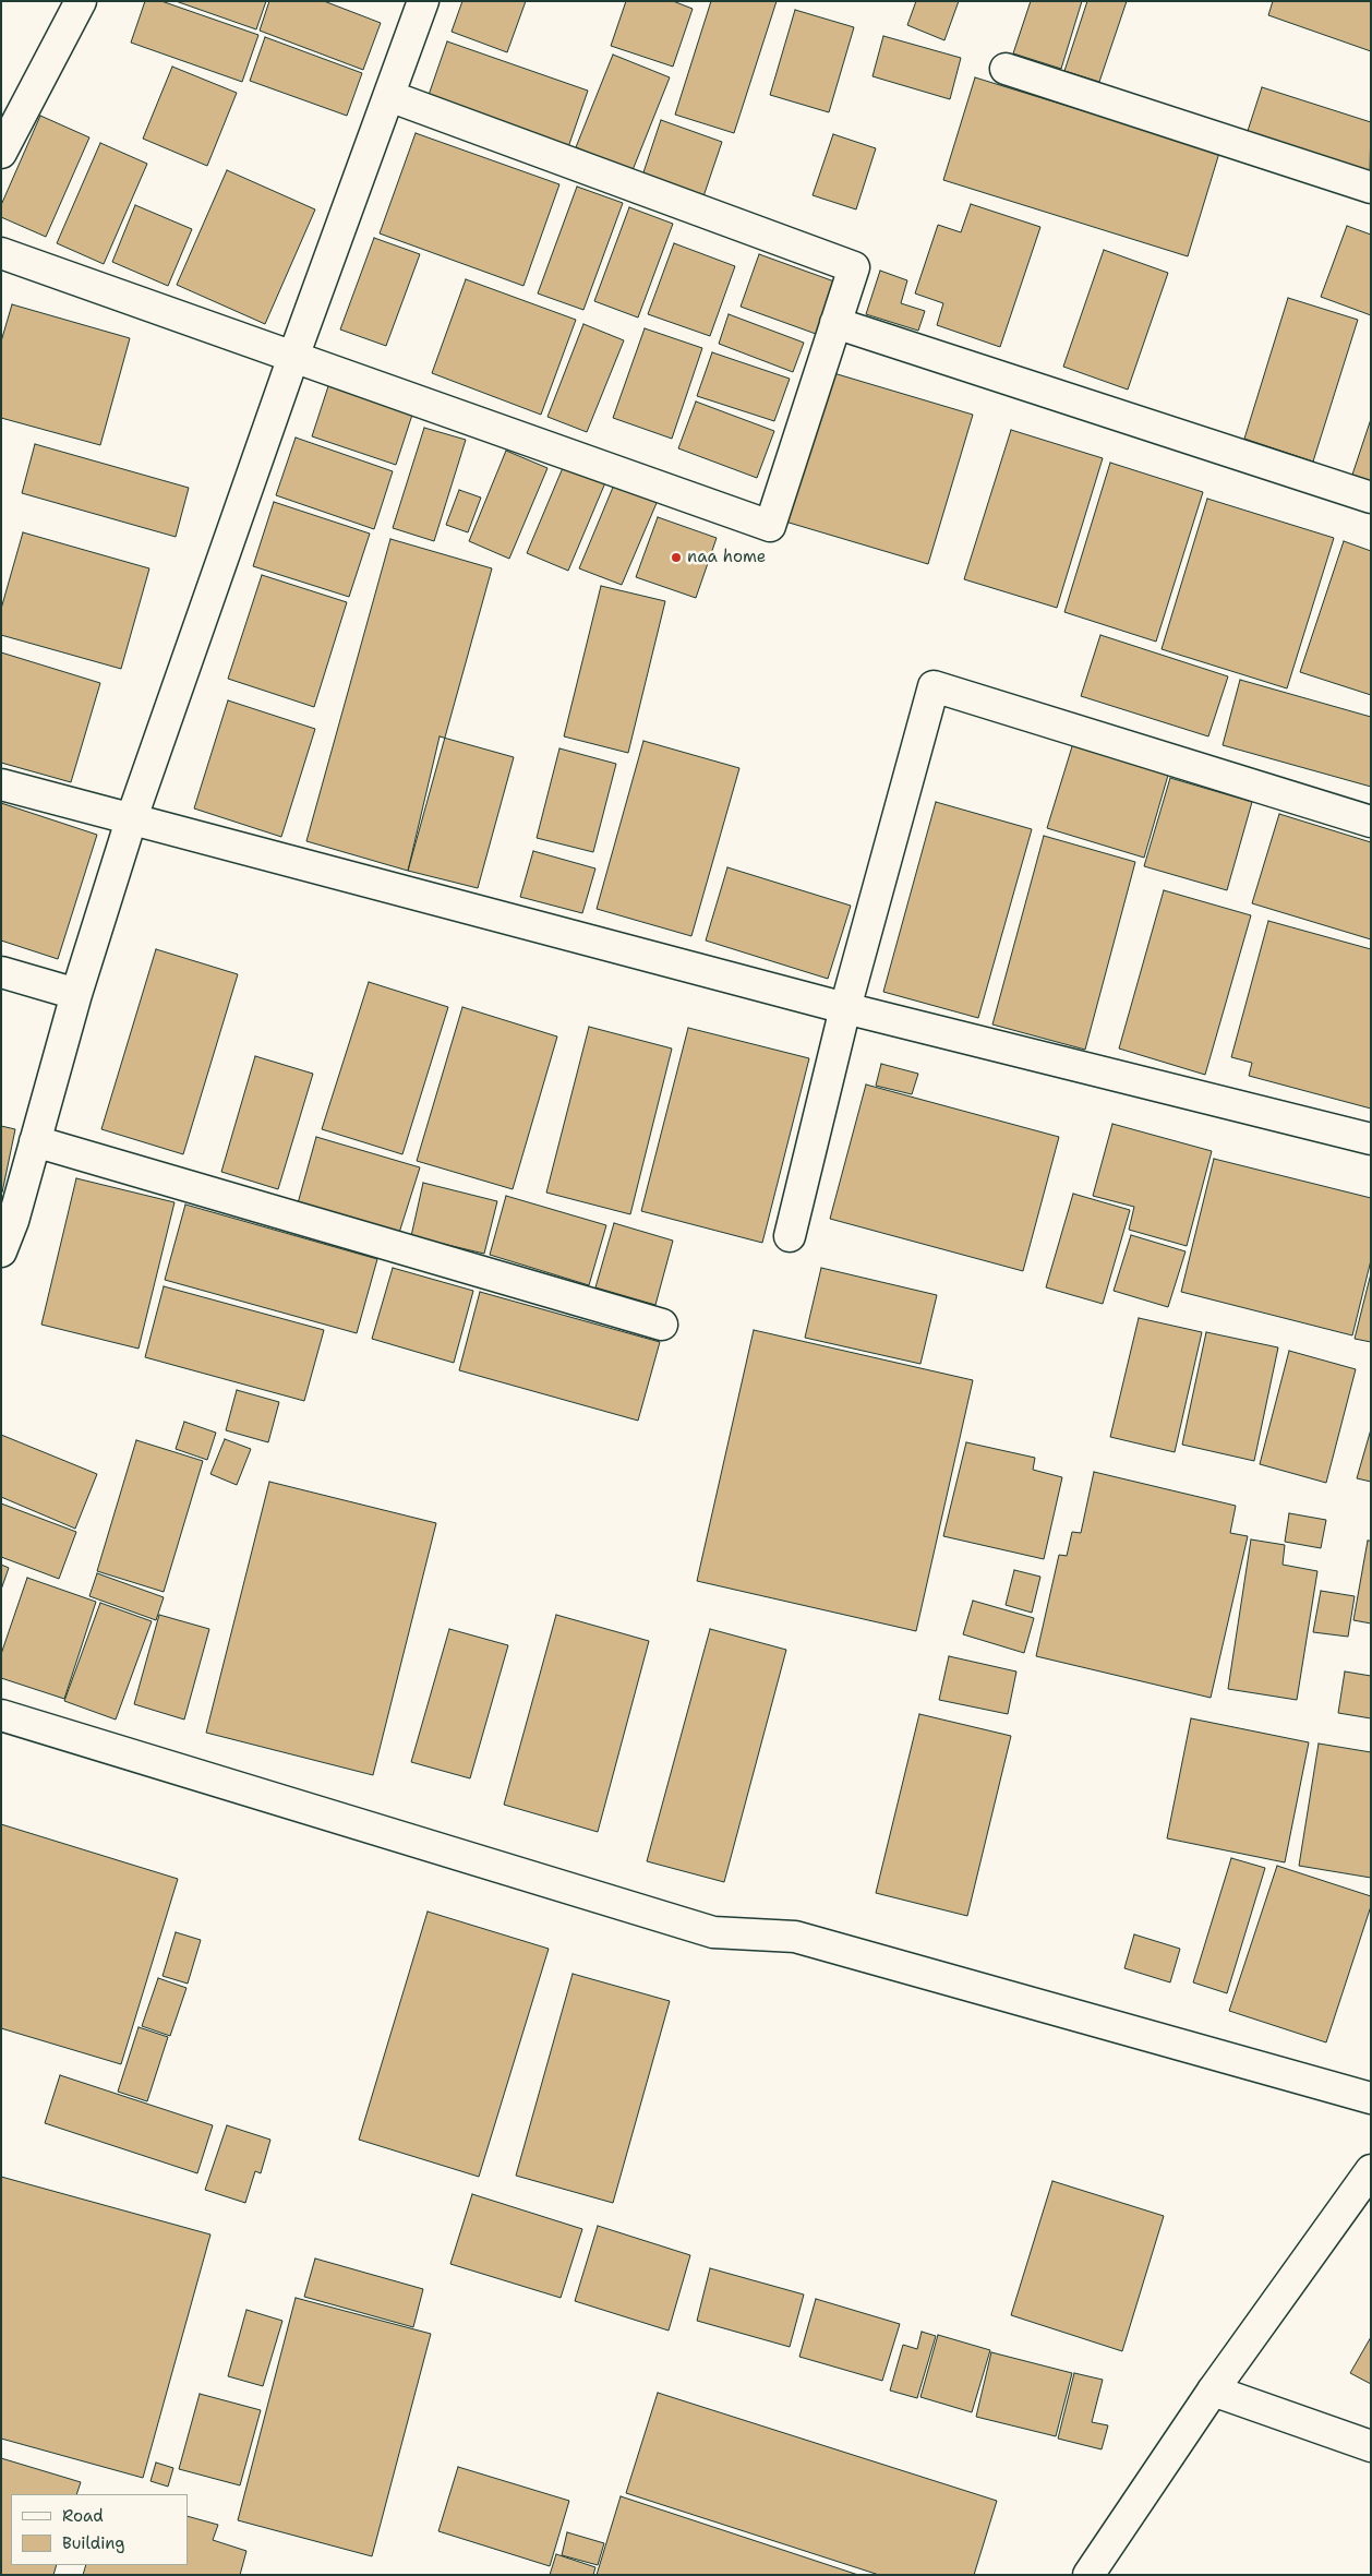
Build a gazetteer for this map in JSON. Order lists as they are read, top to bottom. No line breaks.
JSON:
{"places":["naa home"],"legend":["Road","Building"]}
